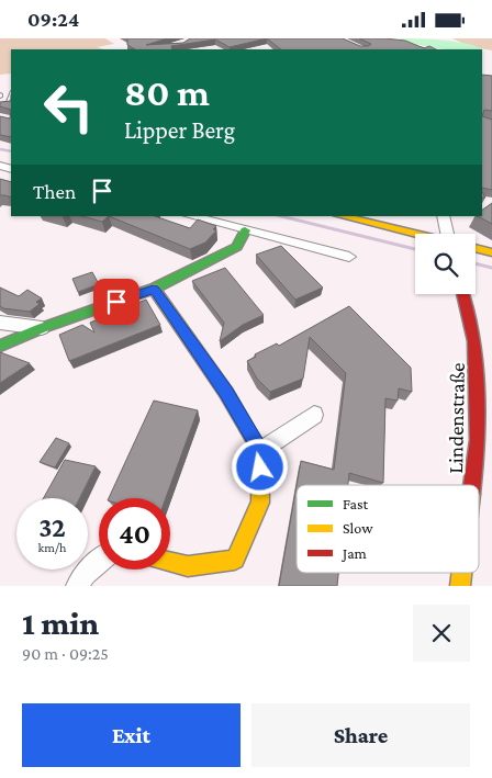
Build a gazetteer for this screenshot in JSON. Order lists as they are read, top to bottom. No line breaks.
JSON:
{"streets":{"street":["Lindenstraße"]},"legend":["Fast","Slow","Jam"],"page":{"status":"09:24","turn":["80 m","Lipper Berg"],"then":"Then","speed":"32 km/h","limit":"40","heading":["1 min","90 m · 09:25"],"buttons":["Exit","Share"]}}
